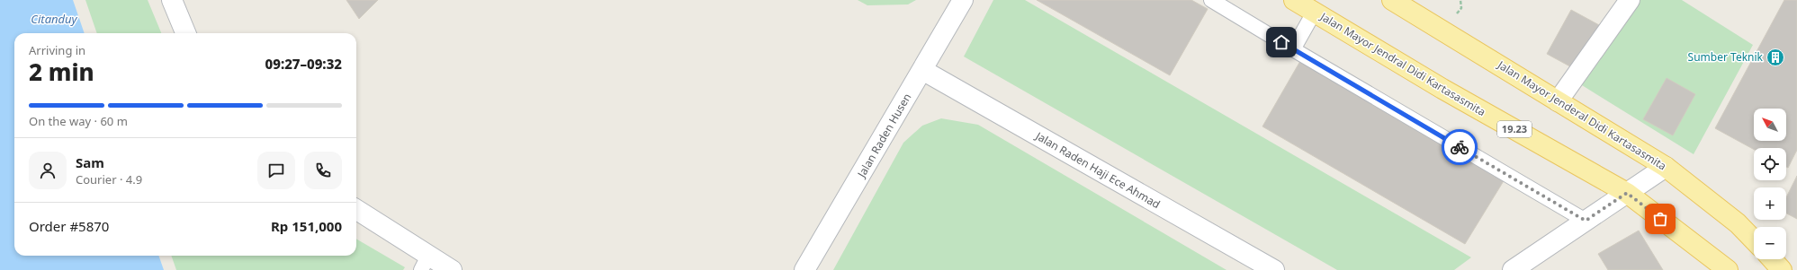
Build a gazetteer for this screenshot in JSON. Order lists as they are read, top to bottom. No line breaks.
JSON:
{"streets":{"main road":["Jalan Mayor Jendral Didi Kartasasmita","Jalan Mayor Jenderal Didi Kartasasmita","19.23"],"street":["Jalan Raden Husen","Jalan Raden Haji Ece Ahmad"]},"crossings":[["Jalan Raden Husen","Jalan Raden Haji Ece Ahmad"]],"water":["Citanduy"],"places":{"building":["Sumber Teknik"]},"north":"top left","page":{"heading":["2 min","Arriving in","09:27–09:32"],"panel":["Sam","Courier · 4.9","Order #5870","Rp 151,000"],"bar":"On the way · 60 m","map_buttons":["+","−"]}}
